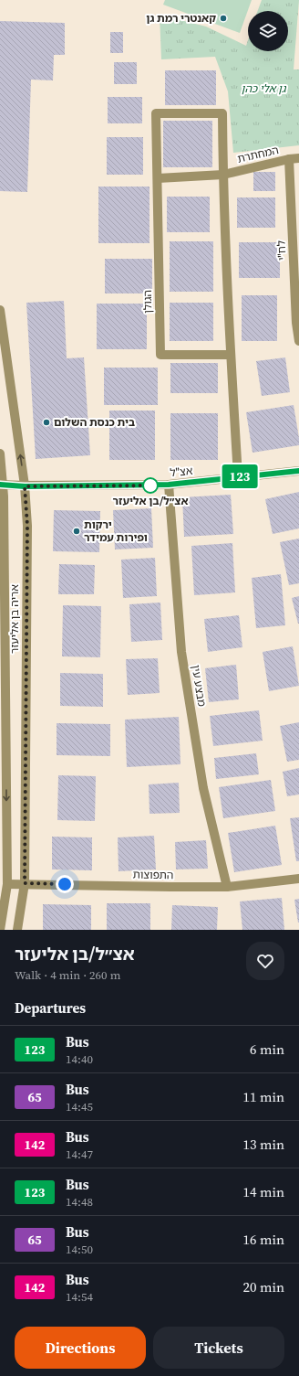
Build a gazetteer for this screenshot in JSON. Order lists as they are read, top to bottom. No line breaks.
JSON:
{"streets":{"street":["המחתרת","לח\"י","הגולן","אצ\"ל","אריה בן אליעזר","מבצע עין","התפוצות"]},"crossings":[["המחתרת","לח\"י"],["המחתרת","הגולן"],["אצ\"ל","אריה בן אליעזר"],["אצ\"ל","מבצע עין"],["אריה בן אליעזר","התפוצות"],["מבצע עין","התפוצות"]],"parks":["גן אלי כהן"],"places":["קאנטרי רמת גן","בית כנסת השלום","אצ״ל/בן אליעזר","ירקות ופירות עמידר"],"lines":["bus line 123"],"page":{"on_map":"123","heading":[["אצ״ל/בן אליעזר","Walk · 4 min · 260 m"],"Departures"],"list":[{"mark":"123","name":"Bus","note":"14:40","value":"6 min"},{"mark":"65","name":"Bus","note":"14:45","value":"11 min"},{"mark":"142","name":"Bus","note":"14:47","value":"13 min"},{"mark":"123","name":"Bus","note":"14:48","value":"14 min"},{"mark":"65","name":"Bus","note":"14:50","value":"16 min"},{"mark":"142","name":"Bus","note":"14:54","value":"20 min"}],"buttons":["Directions","Tickets"]}}
